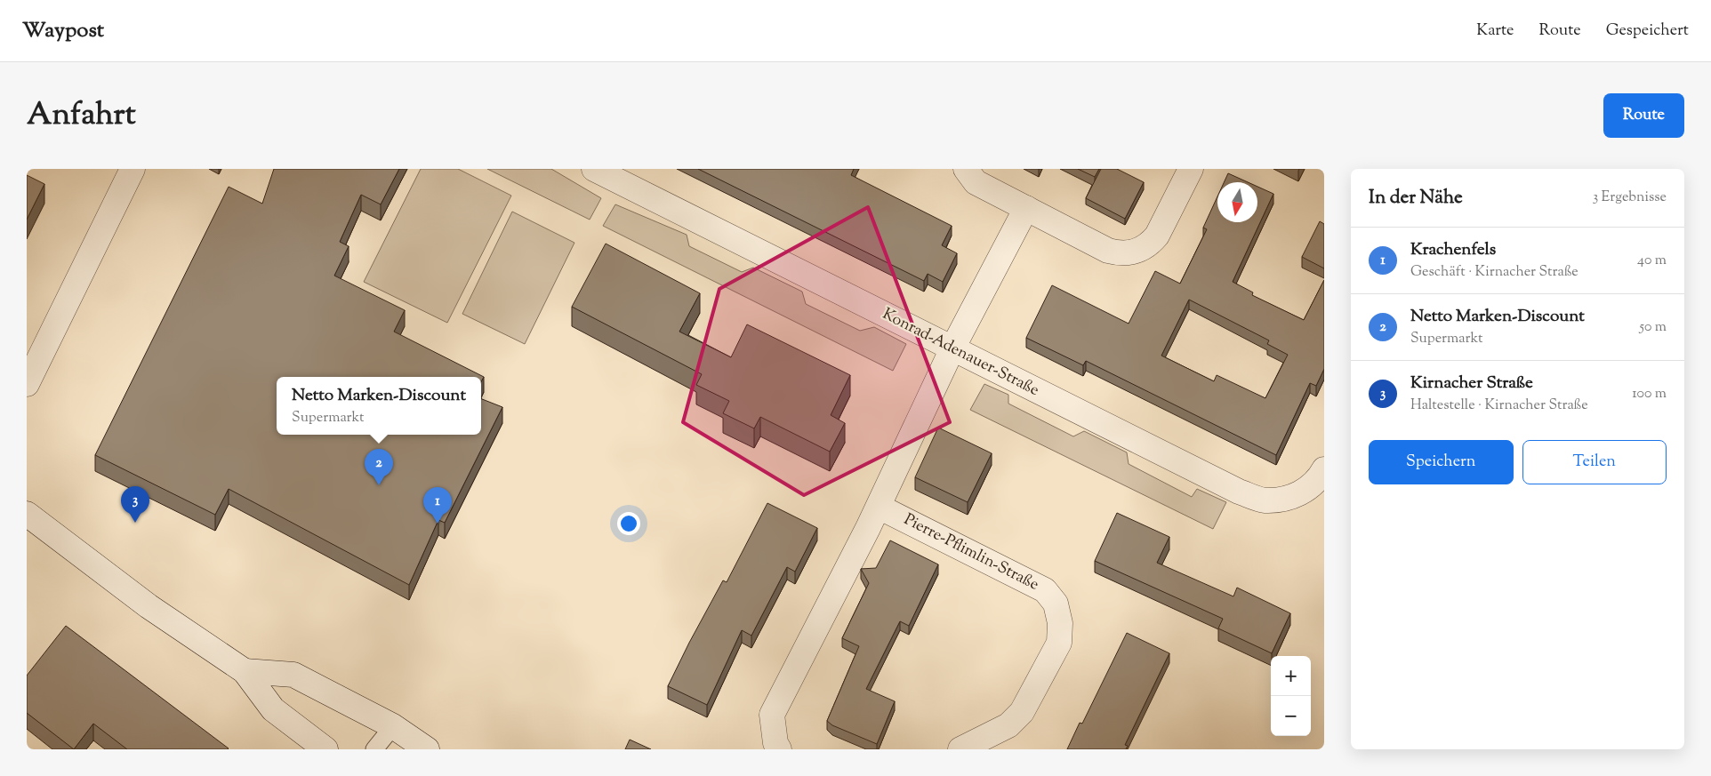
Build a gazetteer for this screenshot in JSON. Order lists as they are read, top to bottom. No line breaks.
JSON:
{"streets":{"street":["Konrad-Adenauer-Straße","Pierre-Pflimlin-Straße"]},"north":"bottom","page":{"header":"Waypost","nav":["Karte","Route","Gespeichert"],"title":"Anfahrt","buttons":["Route",["Speichern","Teilen"]],"heading":["In der Nähe","3 Ergebnisse"],"list":[{"mark":"1","name":"Krachenfels","note":"Geschäft · Kirnacher Straße","value":"40 m"},{"mark":"2","name":"Netto Marken-Discount","note":"Supermarkt","value":"50 m"},{"mark":"3","name":"Kirnacher Straße","note":"Haltestelle · Kirnacher Straße","value":"100 m"}],"popup":["Netto Marken-Discount","Supermarkt"],"pins":["2","3","1"],"map_buttons":["+","−"]}}
